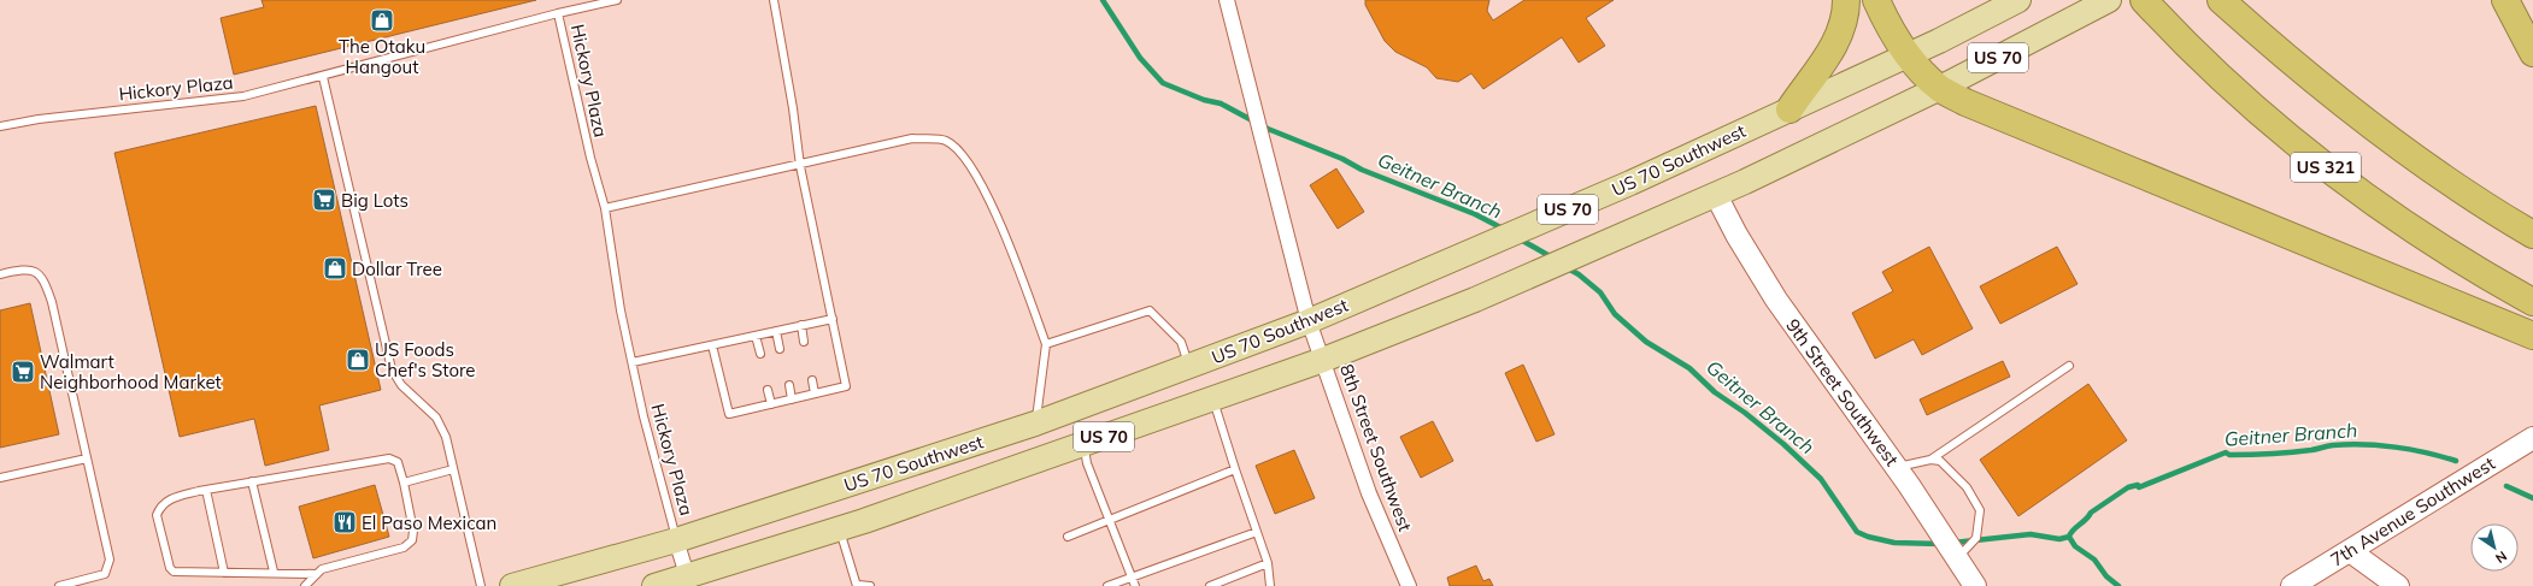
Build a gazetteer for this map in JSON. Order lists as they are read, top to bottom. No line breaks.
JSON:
{"streets":{"highway":["US 321"],"main road":["US 70","US 70 Southwest"],"street":["9th Street Southwest","8th Street Southwest","7th Avenue Southwest"],"lane":["Hickory Plaza"]},"crossings":[["Hickory Plaza","US 70 Southwest"],["US 70 Southwest","9th Street Southwest"],["US 70 Southwest","8th Street Southwest"]],"water":["Geitner Branch"],"places":{"shop":["The Otaku Hangout","Dollar Tree","US Foods Chef's Store"],"supermarket":["Big Lots","Walmart Neighborhood Market"],"restaurant":["El Paso Mexican"]},"north":"bottom right"}
